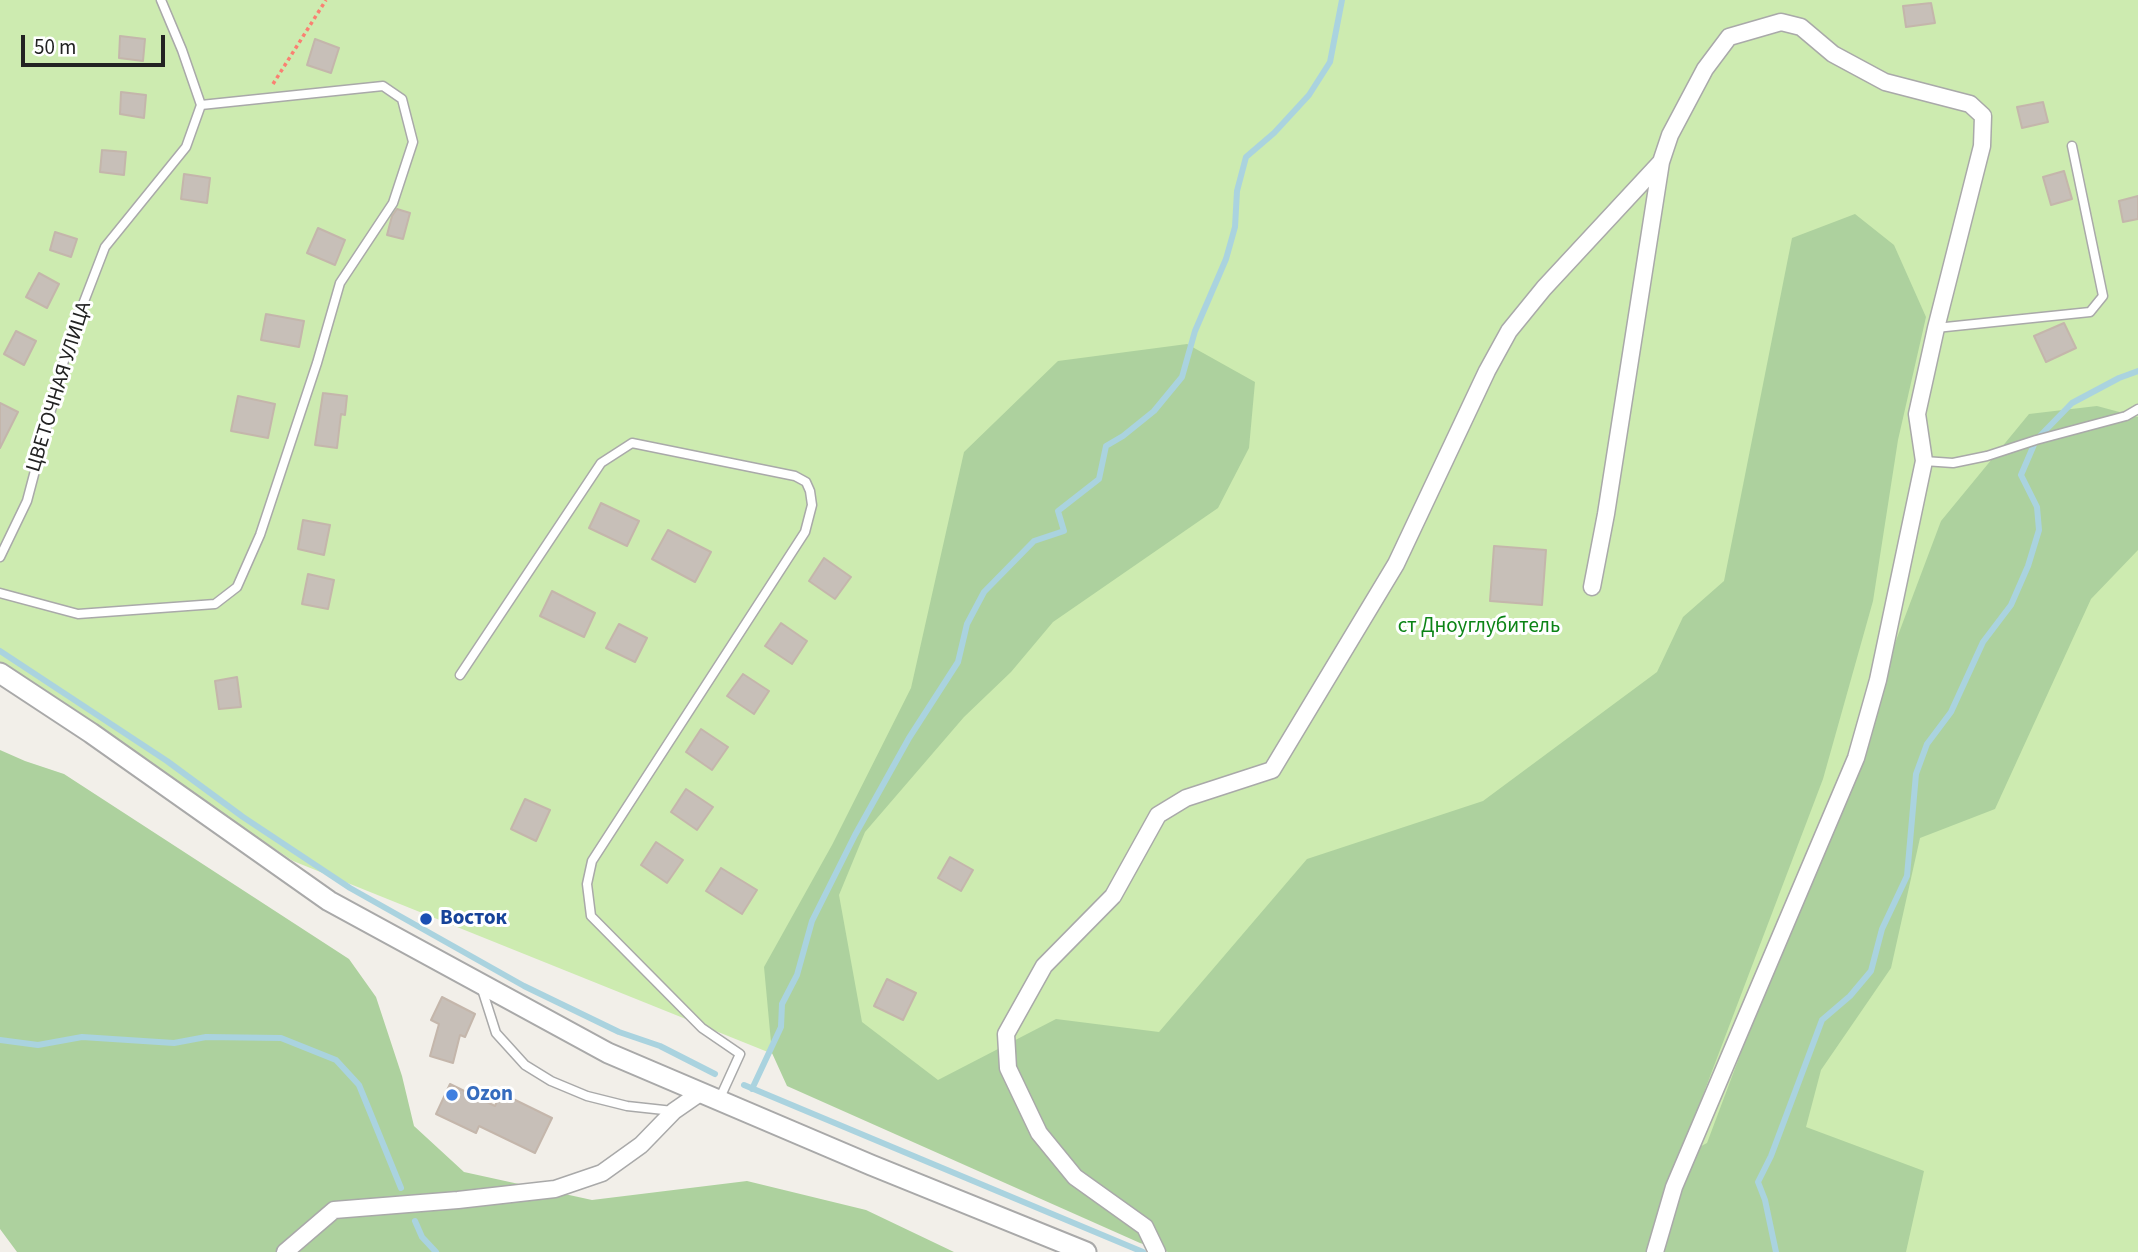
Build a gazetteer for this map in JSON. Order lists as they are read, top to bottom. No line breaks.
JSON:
{"streets":{"lane":["ЦВЕТОЧНАЯ УЛИЦА"]},"parks":["ст Дноуглубитель"],"places":["Восток","Ozon"],"scale_bar":"50 m"}
